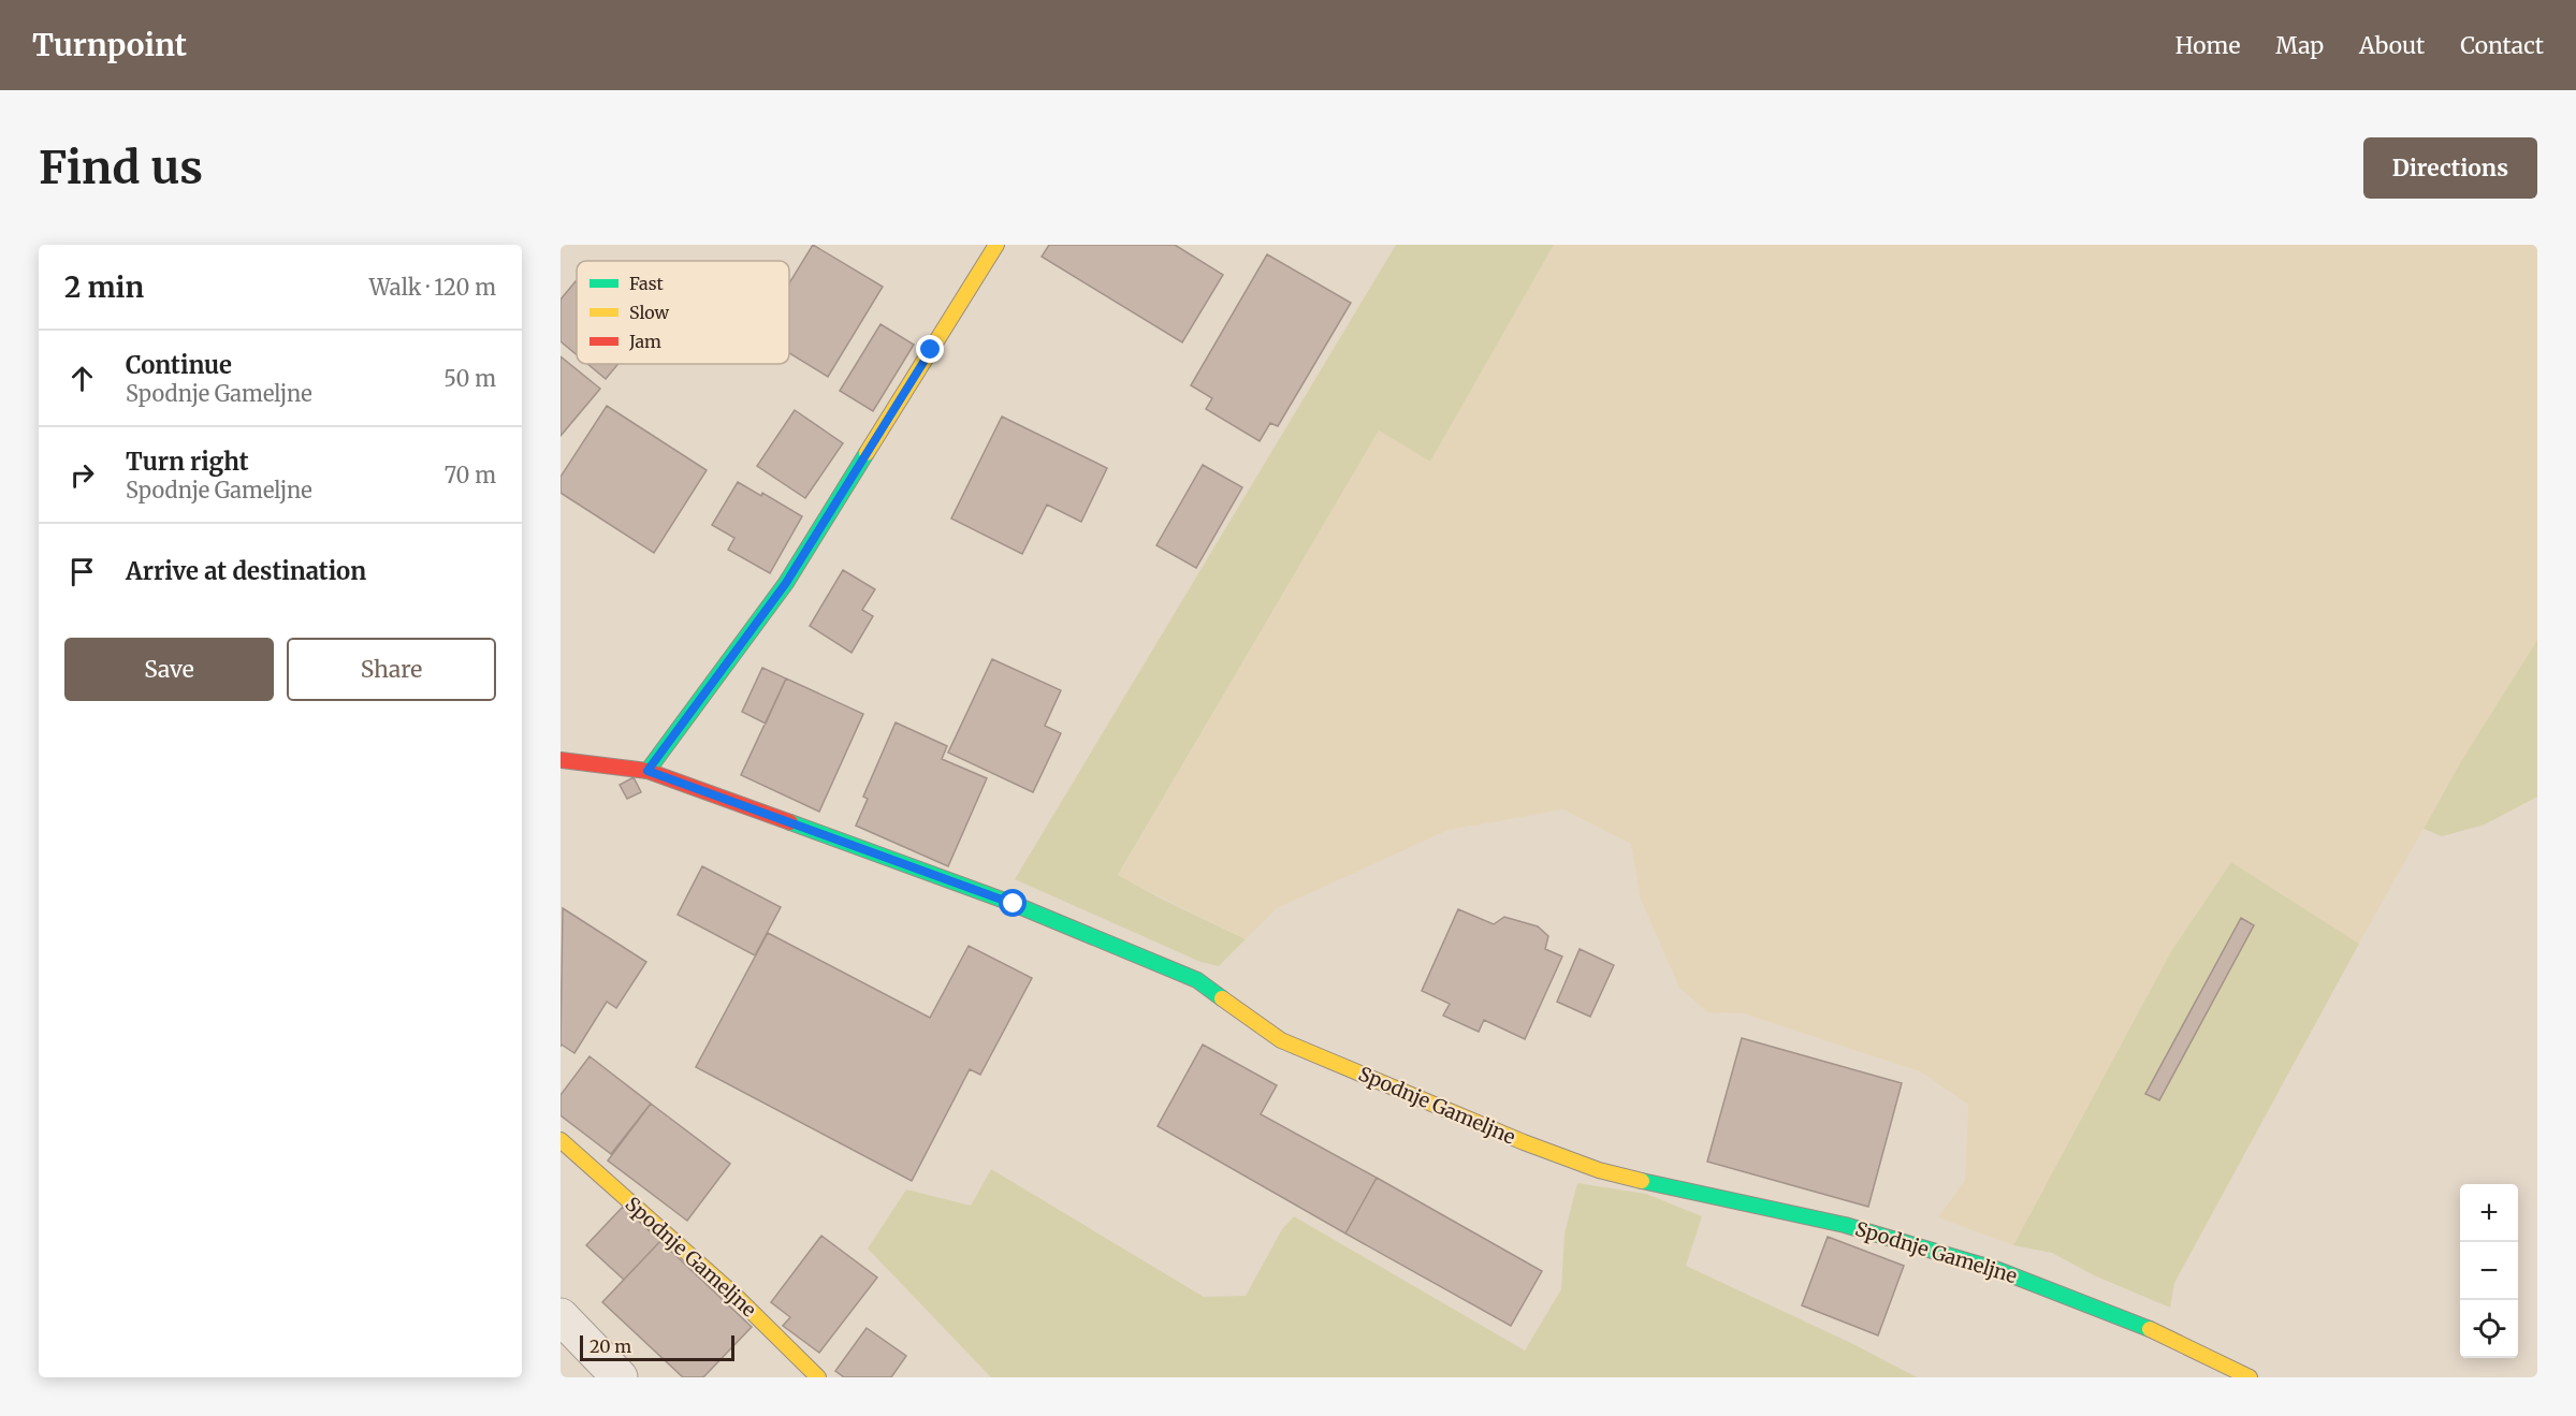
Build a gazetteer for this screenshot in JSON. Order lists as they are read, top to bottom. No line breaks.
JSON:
{"streets":{"street":["Spodnje Gameljne"]},"legend":["Fast","Slow","Jam"],"scale_bar":"20 m","page":{"header":"Turnpoint","nav":["Home","Map","About","Contact"],"buttons":["Directions",["Save","Share"]],"title":"Find us","heading":["2 min","Walk · 120 m"],"list":[["Continue","Spodnje Gameljne","50 m"],["Turn right","Spodnje Gameljne","70 m"],"Arrive at destination"],"map_buttons":["+","−"],"scale":"20 m"}}
